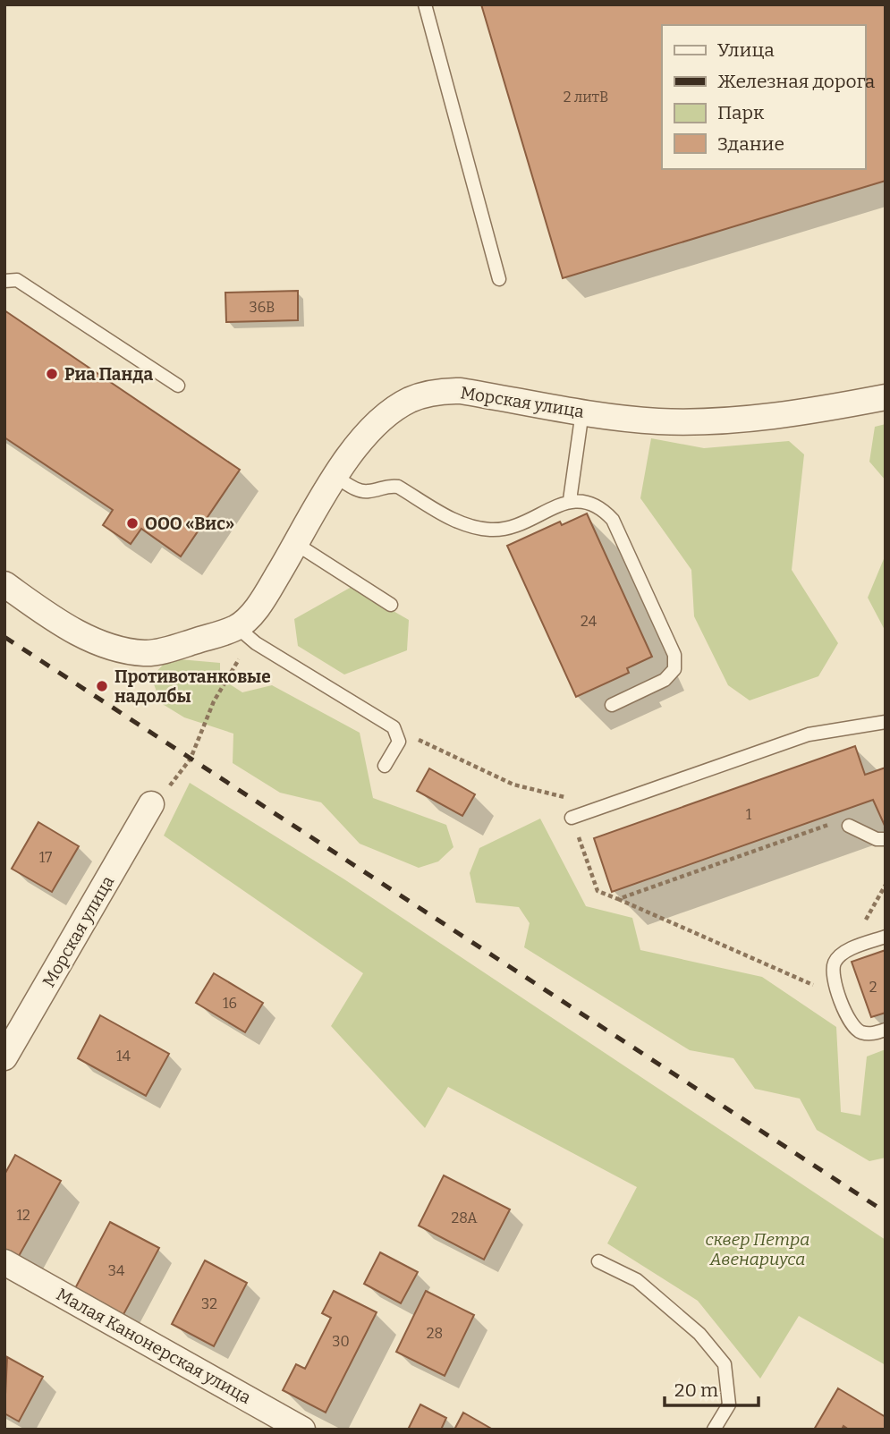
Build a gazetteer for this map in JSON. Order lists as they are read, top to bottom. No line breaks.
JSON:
{"streets":{"street":["Морская улица","Малая Канонерская улица"]},"parks":["сквер Петра Авенариуса"],"places":["Риа Панда","ООО «Вис»","Противотанковые надолбы"],"house_numbers":["2 литВ","36В","24","1","17","2","16","14","12","28А","34","32","28","30"],"legend":["Улица","Железная дорога","Парк","Здание"],"scale_bar":"20 m"}
